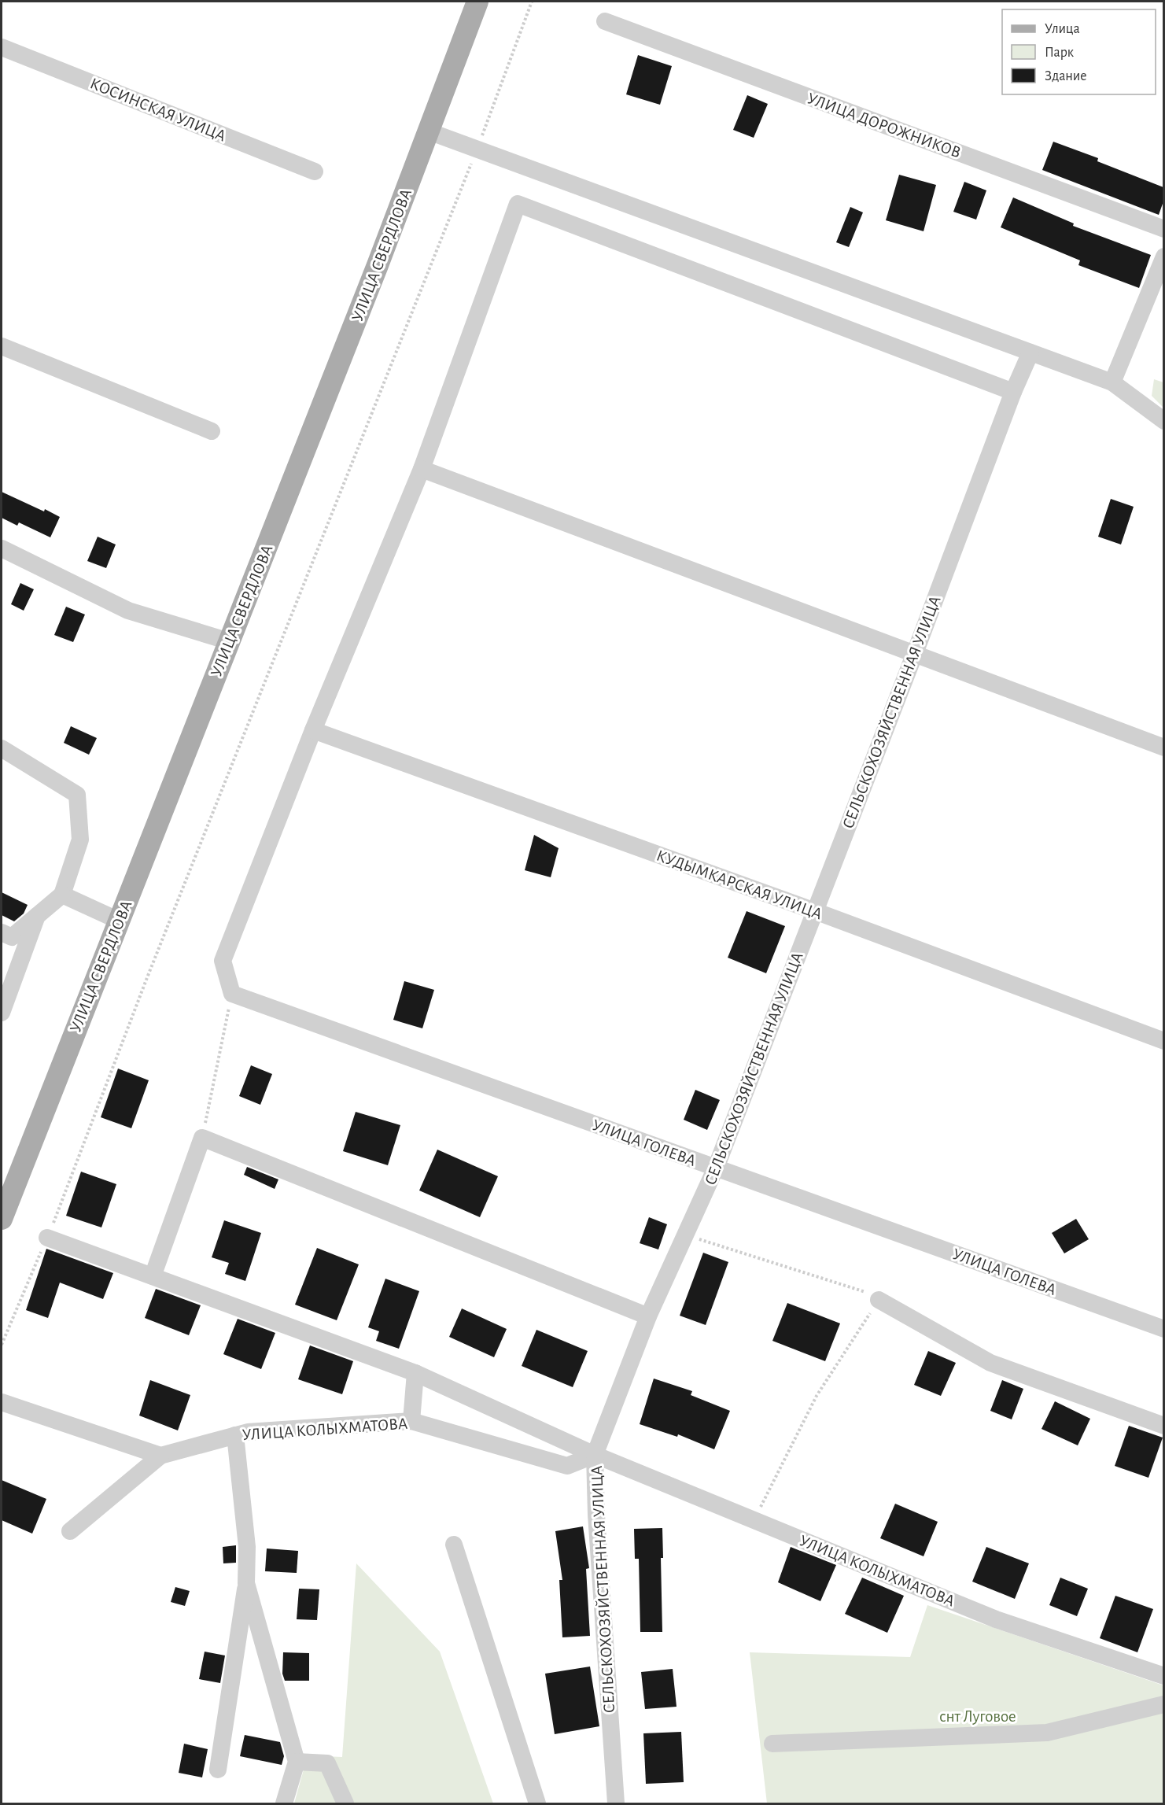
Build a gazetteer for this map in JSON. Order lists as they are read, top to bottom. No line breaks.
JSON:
{"streets":{"main road":["УЛИЦА СВЕРДЛОВА"],"street":["КОСИНСКАЯ УЛИЦА","УЛИЦА ДОРОЖНИКОВ","СЕЛЬСКОХОЗЯЙСТВЕННАЯ УЛИЦА","КУДЫМКАРСКАЯ УЛИЦА","УЛИЦА ГОЛЕВА","УЛИЦА КОЛЫХМАТОВА"]},"crossings":[["СЕЛЬСКОХОЗЯЙСТВЕННАЯ УЛИЦА","КУДЫМКАРСКАЯ УЛИЦА"],["СЕЛЬСКОХОЗЯЙСТВЕННАЯ УЛИЦА","УЛИЦА ГОЛЕВА"],["СЕЛЬСКОХОЗЯЙСТВЕННАЯ УЛИЦА","УЛИЦА КОЛЫХМАТОВА"]],"parks":["снт Луговое"],"legend":["Улица","Парк","Здание"]}
